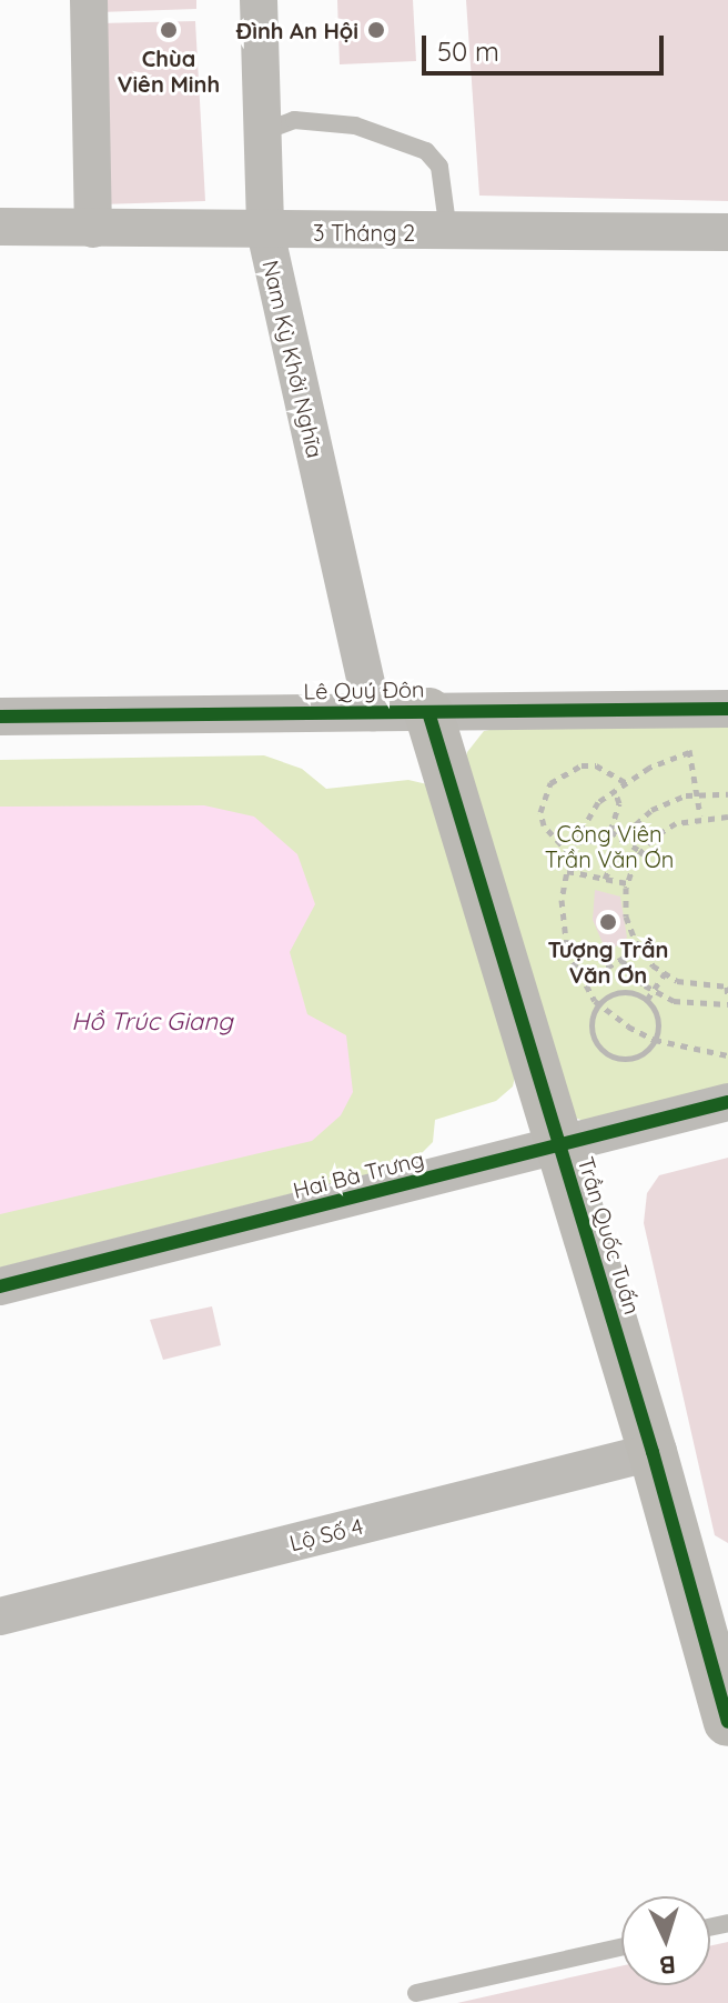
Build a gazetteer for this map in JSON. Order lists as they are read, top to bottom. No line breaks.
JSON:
{"streets":{"street":["3 Tháng 2","Nam Kỳ Khởi Nghĩa","Lê Quý Đôn","Hai Bà Trưng","Trần Quốc Tuấn","Lộ Số 4"]},"crossings":[["3 Tháng 2","Nam Kỳ Khởi Nghĩa"],["Nam Kỳ Khởi Nghĩa","Lê Quý Đôn"],["Lê Quý Đôn","Trần Quốc Tuấn"],["Hai Bà Trưng","Trần Quốc Tuấn"],["Trần Quốc Tuấn","Lộ Số 4"]],"water":["Hồ Trúc Giang"],"parks":["Công Viên Trần Văn Ơn"],"places":["Chùa Viên Minh","Đình An Hội","Tượng Trần Văn Ơn"],"scale_bar":"50 m","north":"bottom"}
